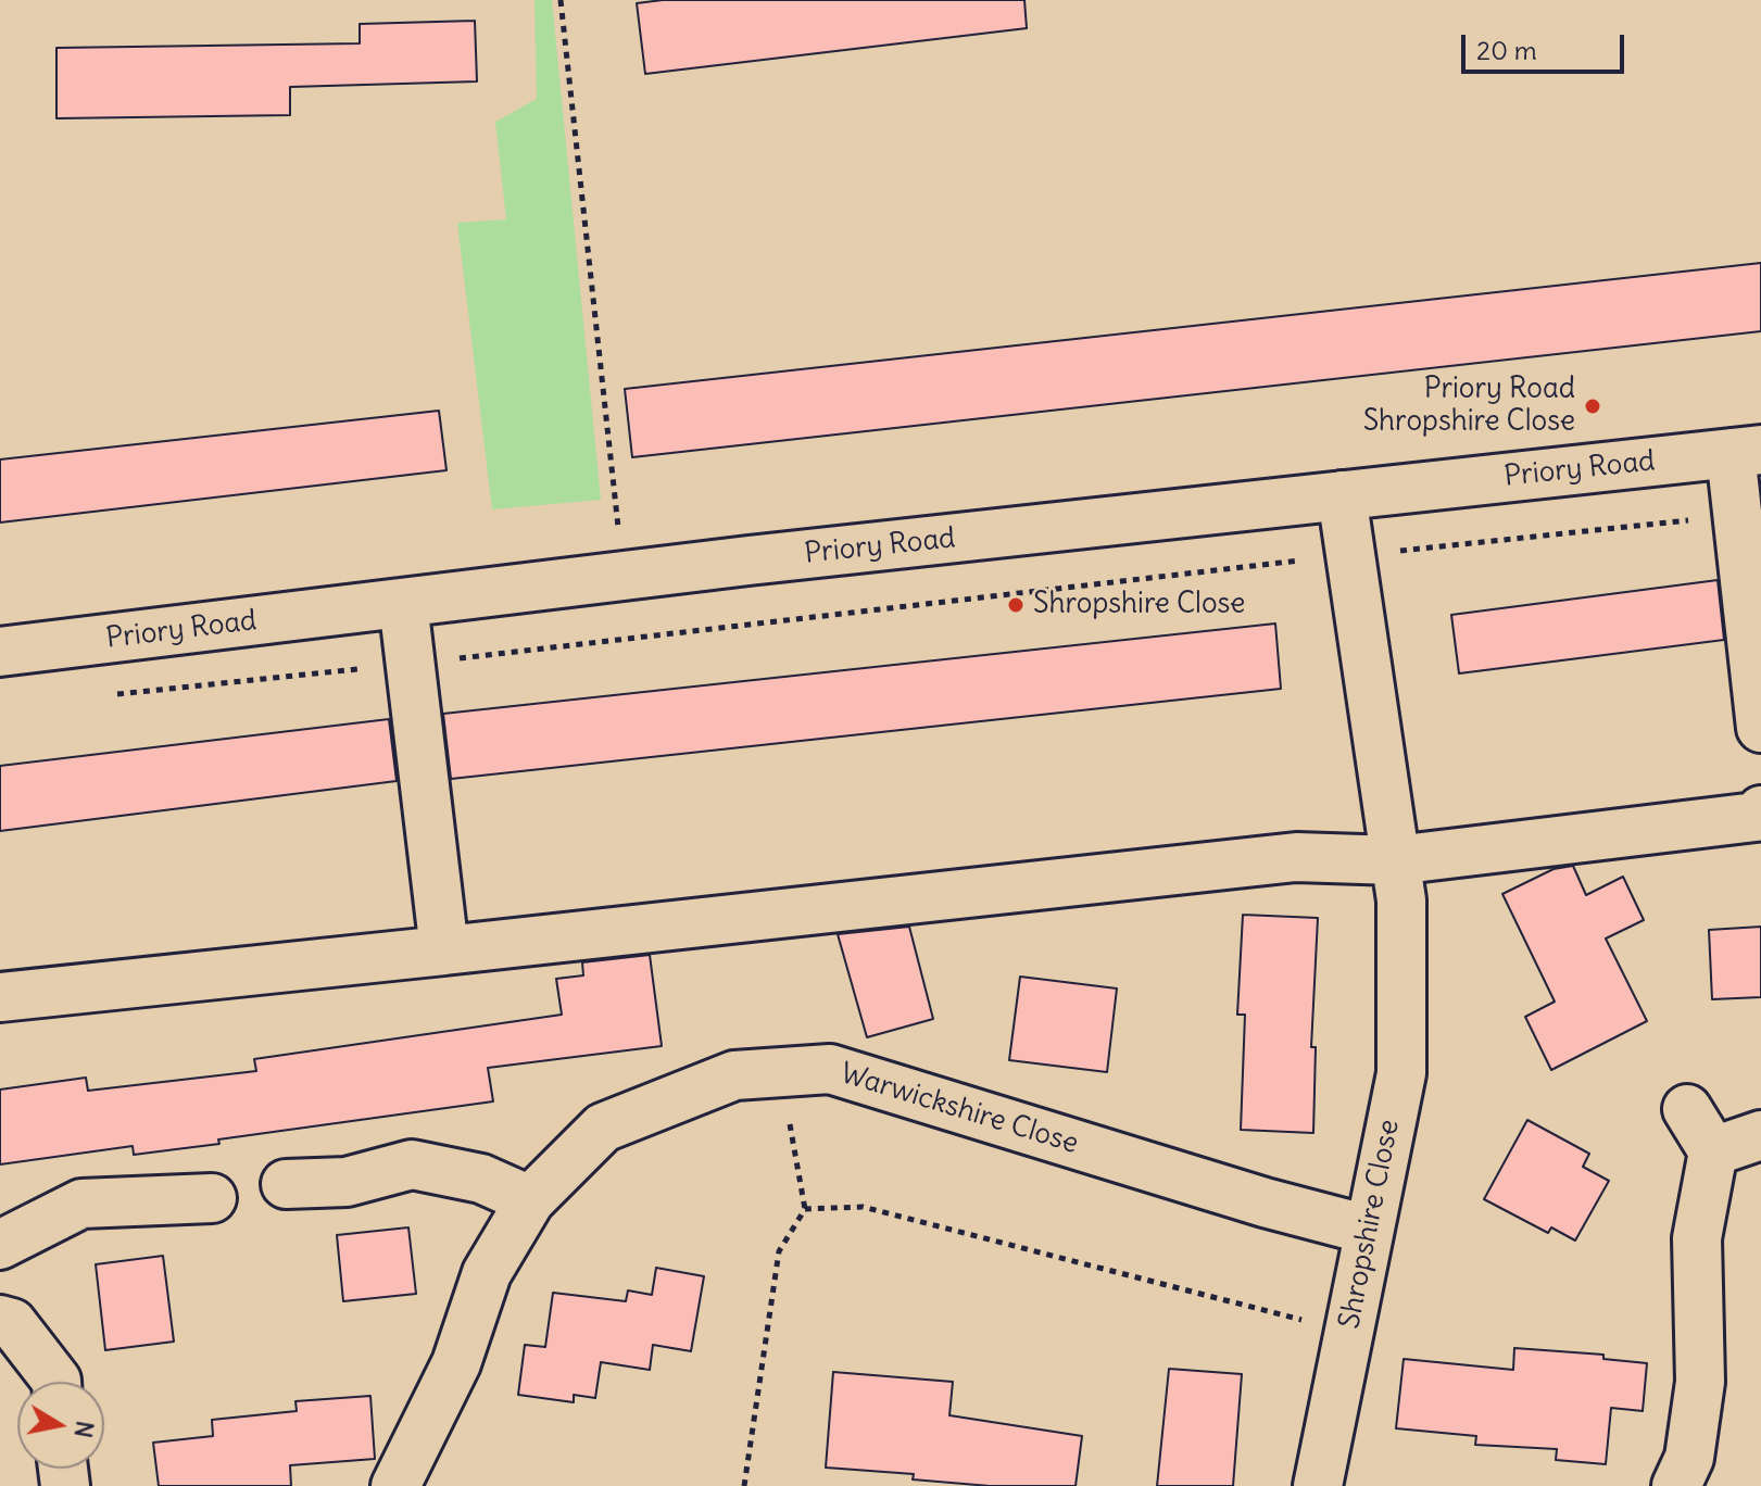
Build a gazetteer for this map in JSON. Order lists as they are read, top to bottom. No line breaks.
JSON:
{"streets":{"street":["Priory Road","Warwickshire Close","Shropshire Close"]},"crossings":[["Priory Road","Shropshire Close"],["Warwickshire Close","Shropshire Close"]],"places":["Priory Road Shropshire Close","Shropshire Close"],"scale_bar":"20 m","north":"right"}
